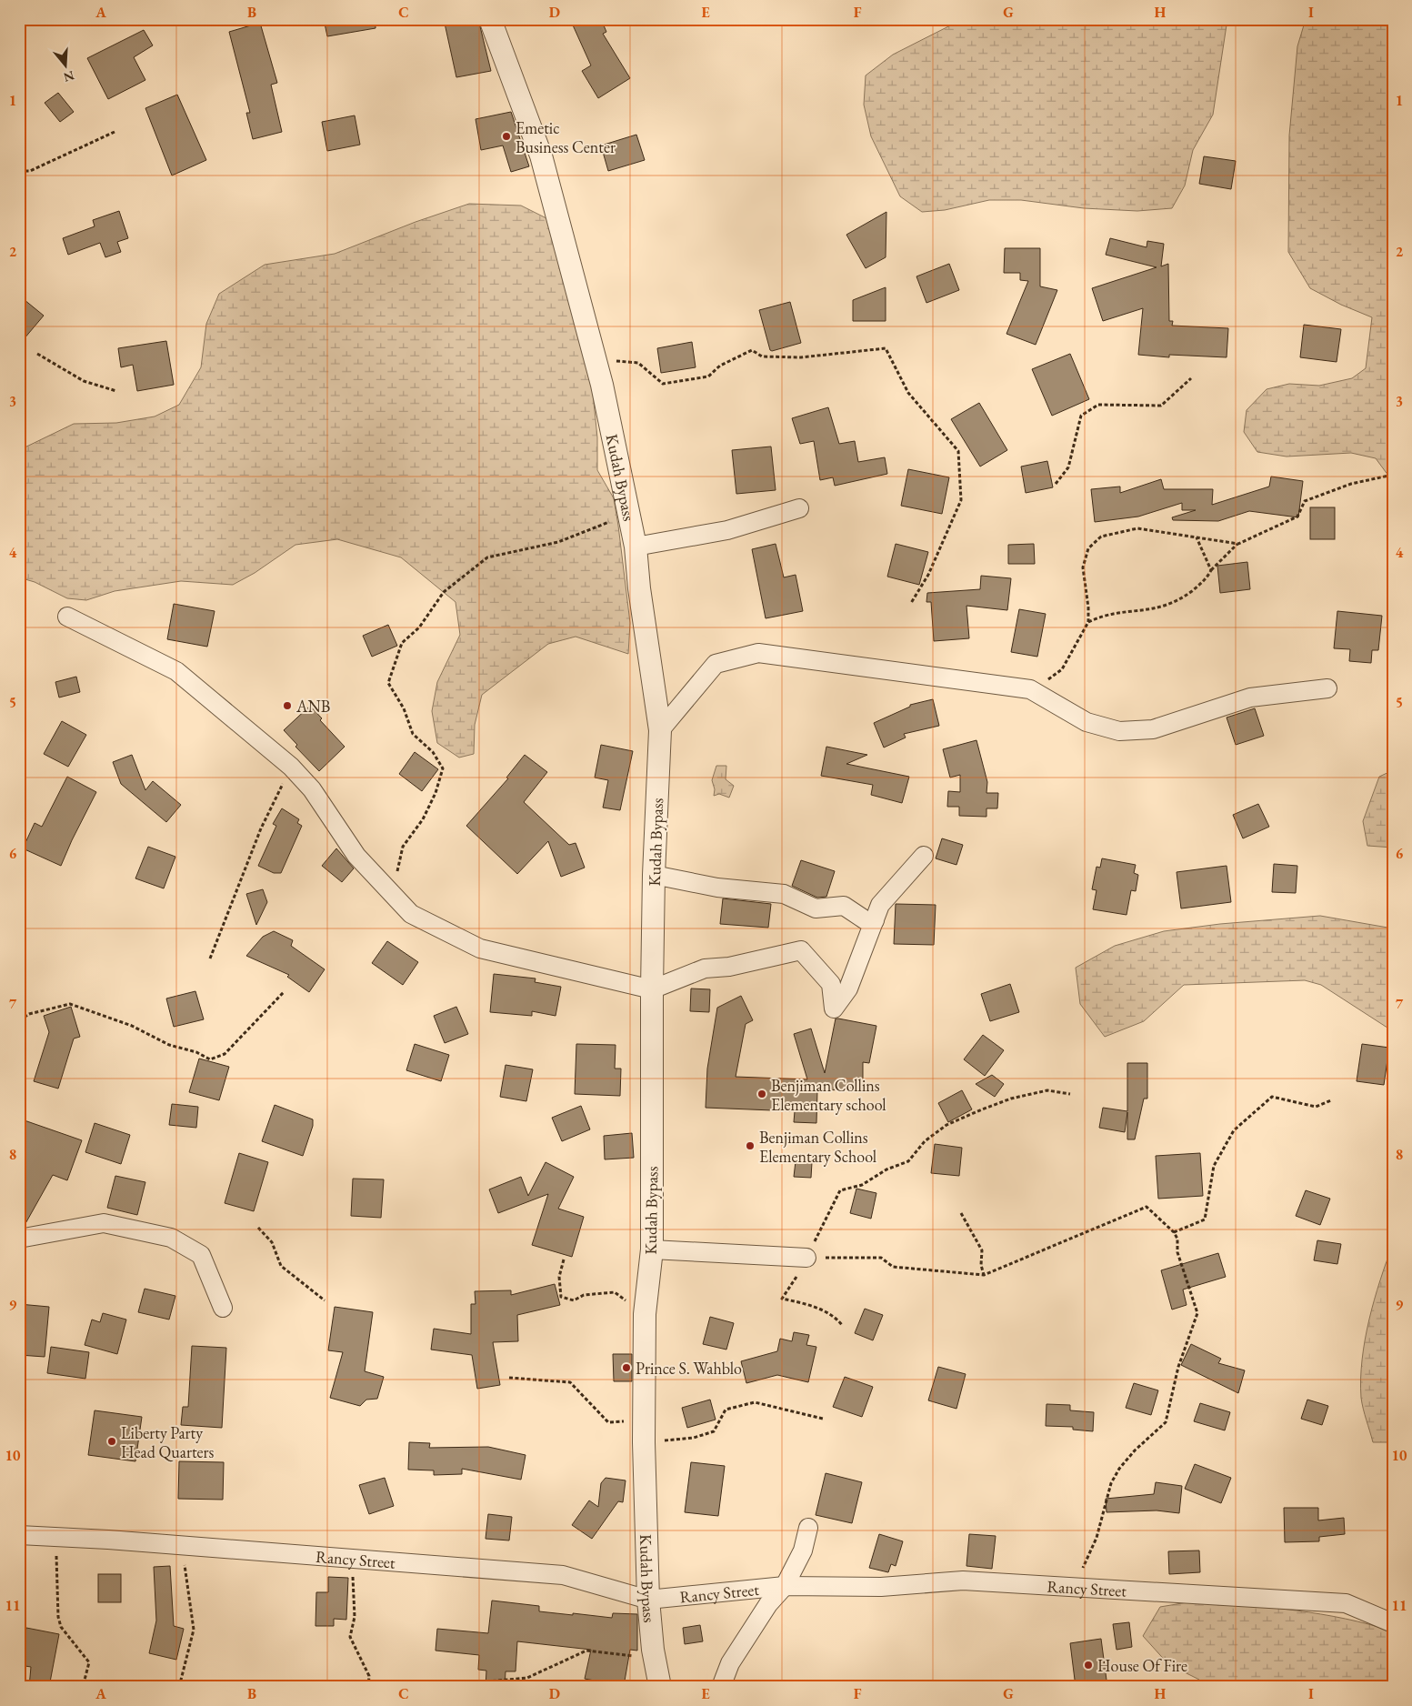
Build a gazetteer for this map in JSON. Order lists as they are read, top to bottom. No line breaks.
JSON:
{"streets":{"street":["Kudah Bypass","Rancy Street"]},"crossings":[["Kudah Bypass","Rancy Street"]],"places":["Emetic Business Center","ANB","Benjiman Collins Elementary school","Benjiman Collins Elementary School","Prince S. Wahblo","Liberty Party Head Quarters","House Of Fire"],"north":"bottom","grid":{"columns":["A","B","C","D","E","F","G","H","I"],"rows":["1","2","3","4","5","6","7","8","9","10","11"]}}
